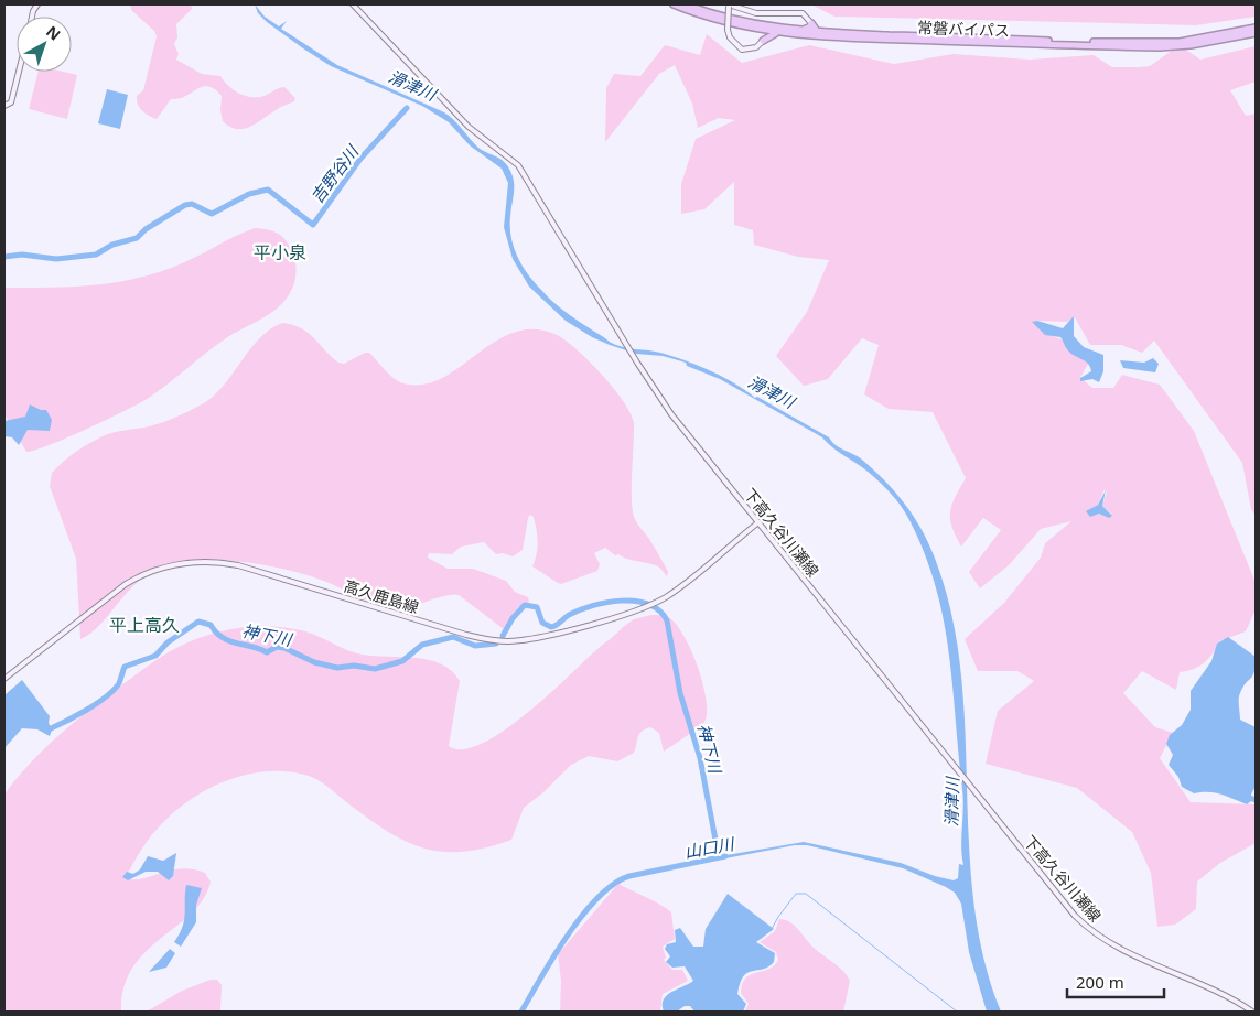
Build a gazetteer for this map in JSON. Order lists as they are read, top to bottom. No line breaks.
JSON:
{"streets":{"highway":["常磐バイパス"],"main road":["下高久谷川瀬線","高久鹿島線"]},"crossings":[["下高久谷川瀬線","高久鹿島線"]],"districts":["平小泉","平上高久"],"water":["滑津川","吉野谷川","神下川","山口川"],"scale_bar":"200 m","north":"top right"}
